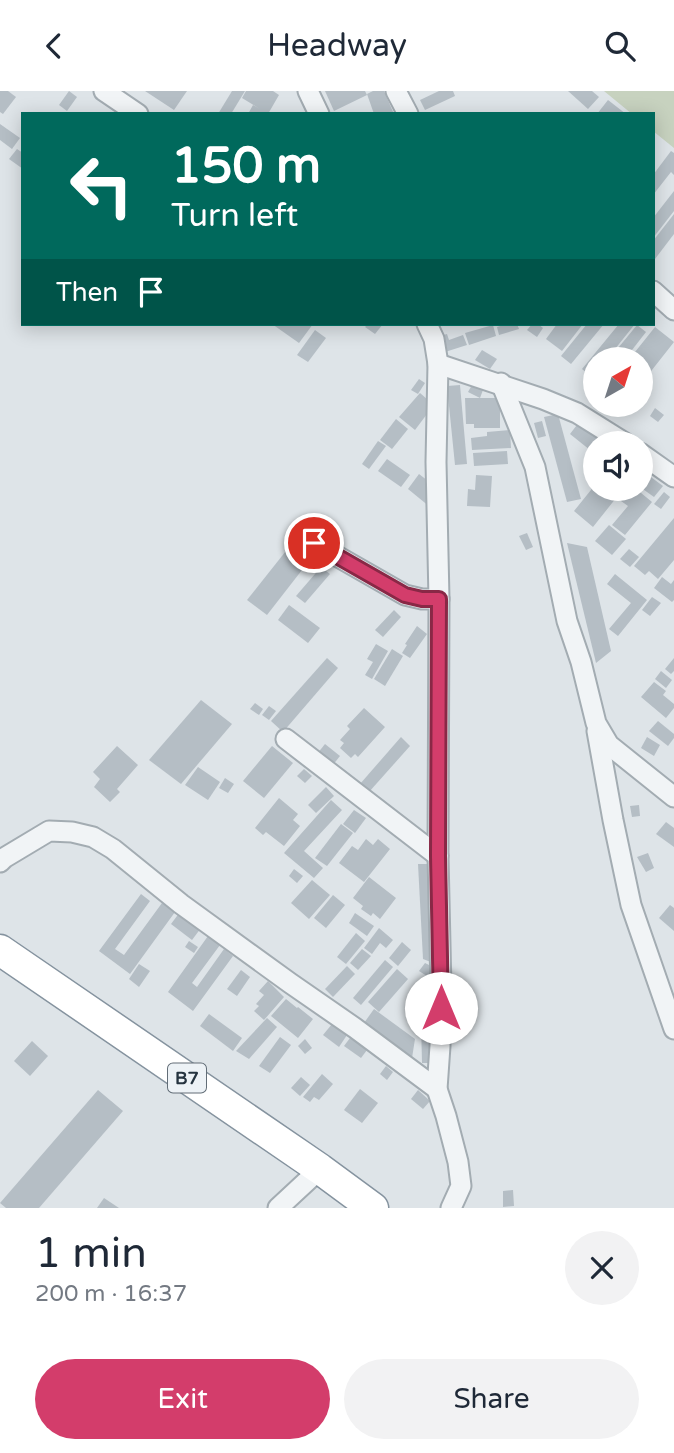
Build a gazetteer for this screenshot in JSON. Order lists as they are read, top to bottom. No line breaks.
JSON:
{"streets":{"highway":["B7"]},"north":"top right","page":{"header":"Headway","turn":["150 m","Turn left"],"then":"Then","heading":["1 min","200 m · 16:37"],"buttons":["Exit","Share"]}}
